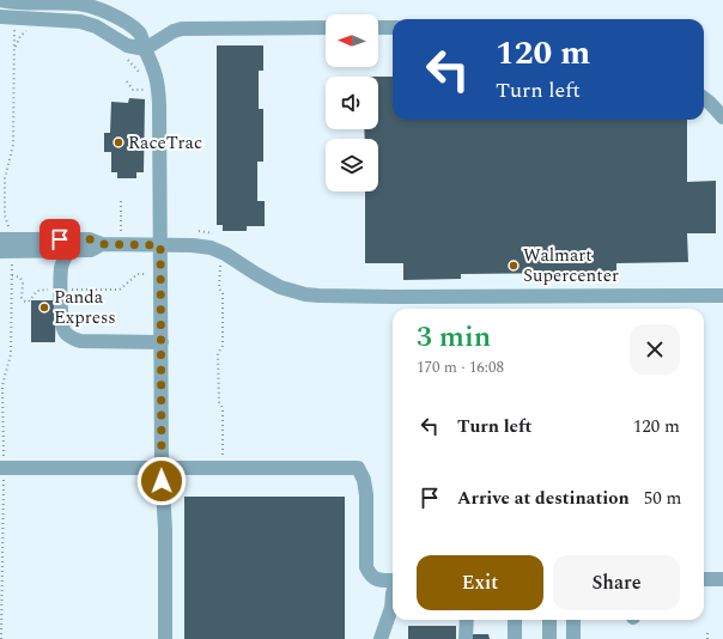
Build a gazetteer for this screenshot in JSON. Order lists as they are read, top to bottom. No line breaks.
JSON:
{"places":["RaceTrac","Walmart Supercenter","Panda Express"],"north":"left","page":{"turn":["120 m","Turn left"],"heading":["3 min","170 m · 16:08"],"list":[{"name":"Turn left","value":"120 m"},{"name":"Arrive at destination","value":"50 m"}],"buttons":["Exit","Share"]}}
